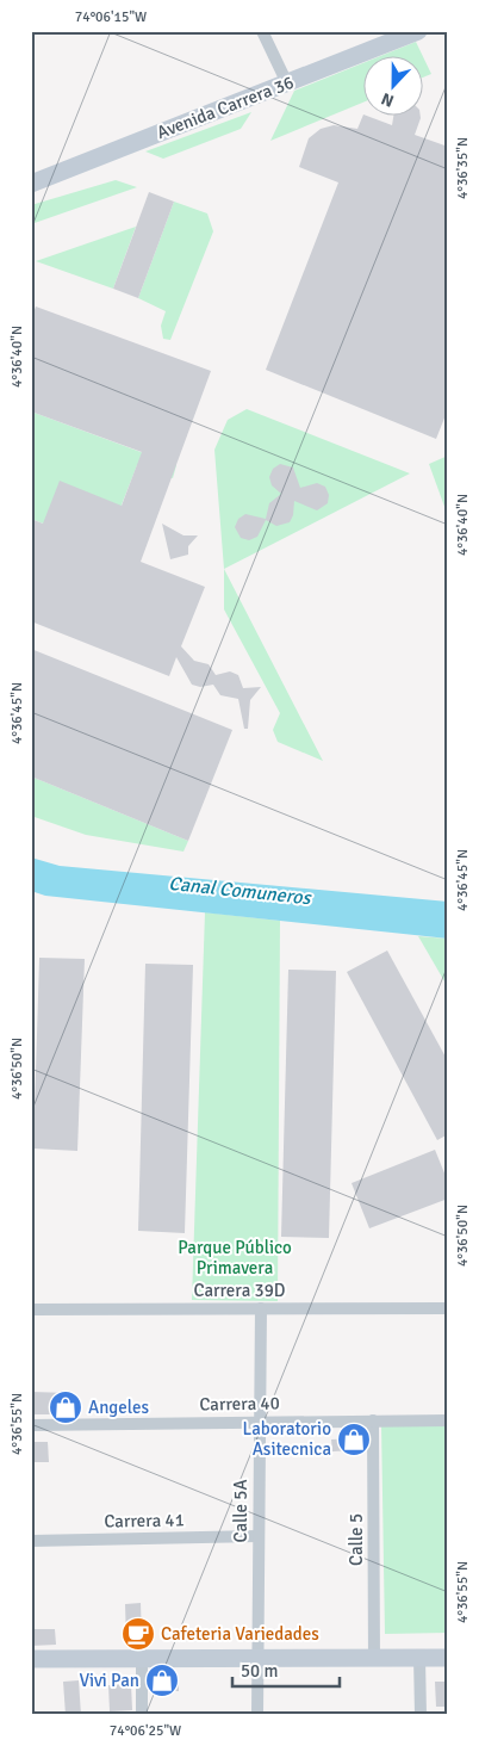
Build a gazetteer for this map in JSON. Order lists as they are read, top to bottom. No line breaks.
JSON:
{"streets":{"street":["Avenida Carrera 36","Carrera 39D","Carrera 40","Calle 5A","Carrera 41","Calle 5"]},"crossings":[["Carrera 39D","Calle 5A"],["Carrera 40","Calle 5A"],["Carrera 40","Calle 5"],["Calle 5A","Carrera 41"]],"water":["Canal Comuneros"],"parks":["Parque Público Primavera"],"places":{"shop":["Angeles","Laboratorio Asitecnica","Vivi Pan"],"cafe":["Cafeteria Variedades"]},"scale_bar":"50 m","north":"bottom","coordinates":["74°06'15\"W","4°36'35\"N","4°36'40\"N","4°36'45\"N","4°36'50\"N","4°36'55\"N","74°06'25\"W"]}
